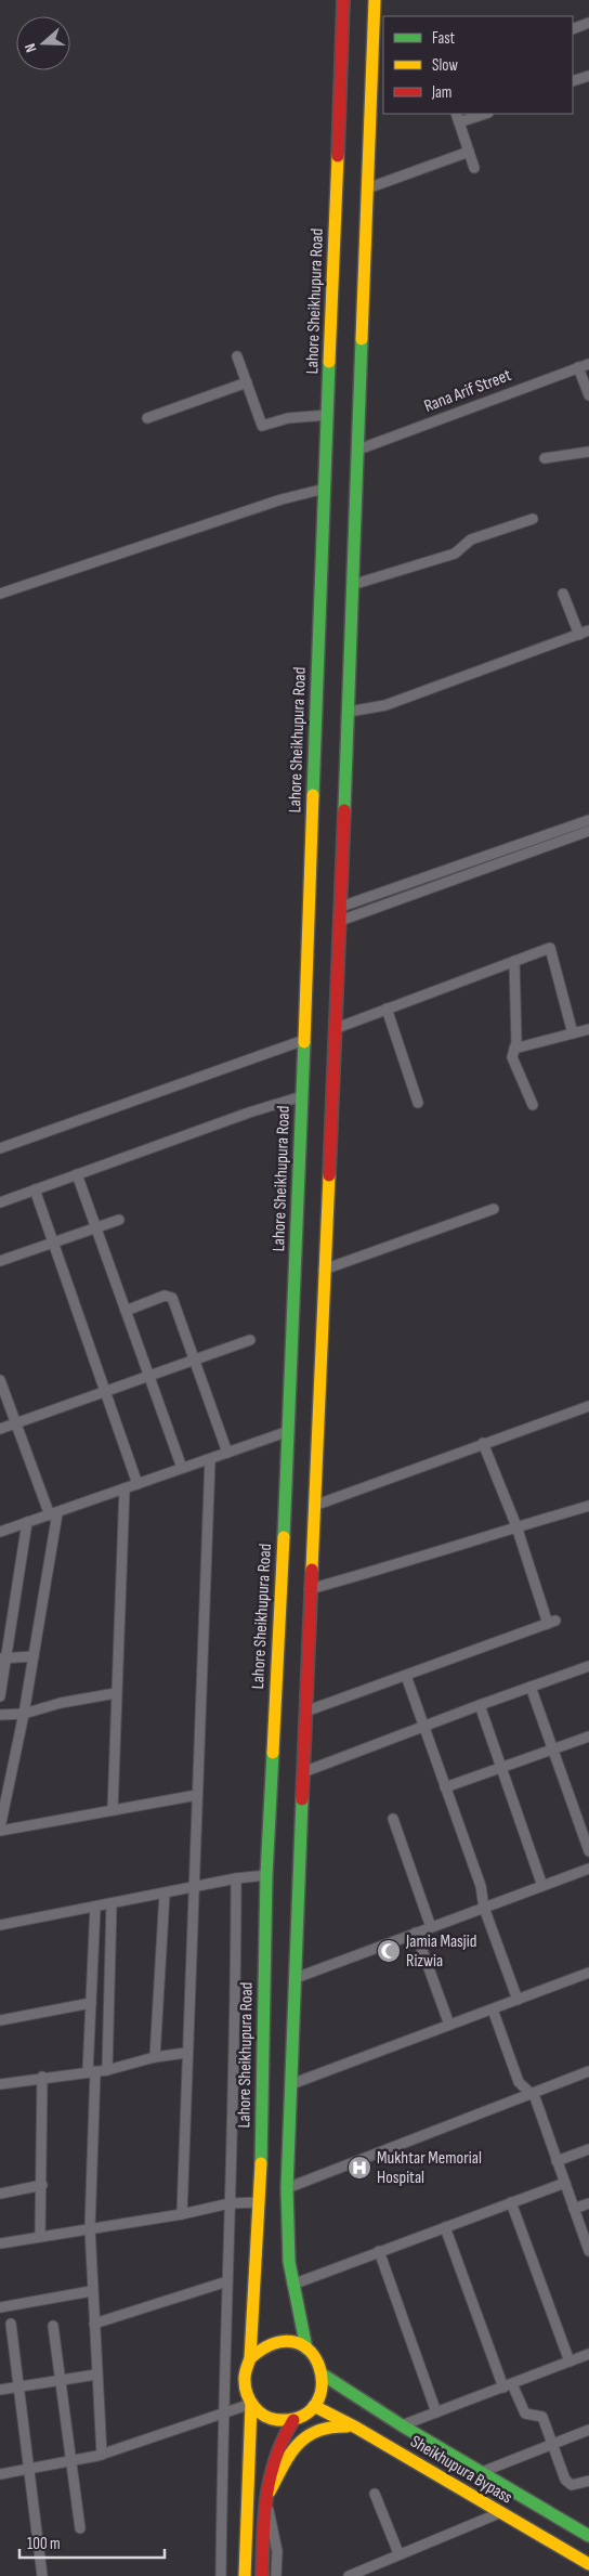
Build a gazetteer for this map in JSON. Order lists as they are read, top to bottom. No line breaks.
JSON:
{"streets":{"highway":["Lahore Sheikhupura Road","Sheikhupura Bypass"],"street":["Rana Arif Street"]},"crossings":[["Lahore Sheikhupura Road","Rana Arif Street"],["Lahore Sheikhupura Road","Sheikhupura Bypass"]],"places":{"mosque":["Jamia Masjid Rizwia"],"hospital":["Mukhtar Memorial Hospital"]},"legend":["Fast","Slow","Jam"],"scale_bar":"100 m","north":"left"}
